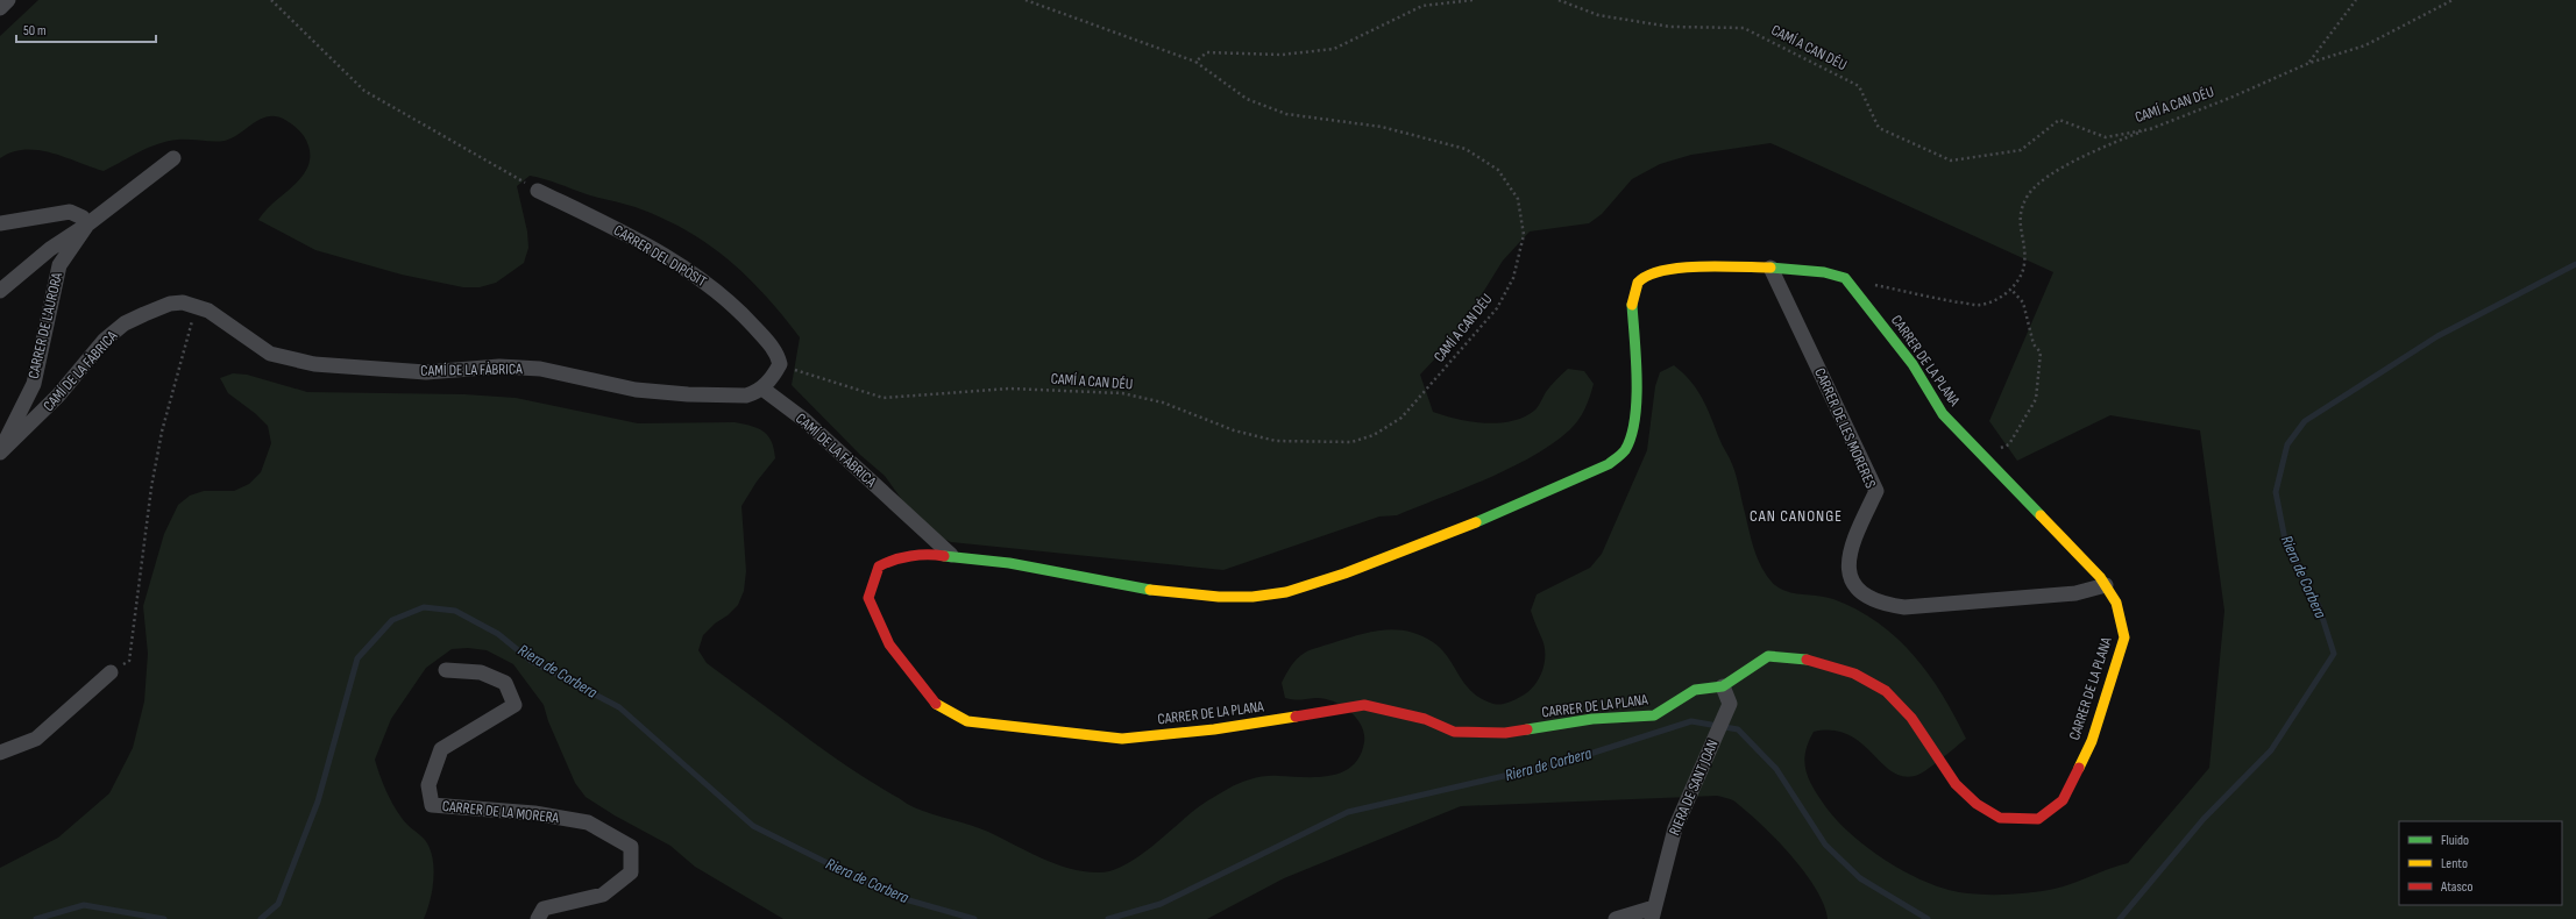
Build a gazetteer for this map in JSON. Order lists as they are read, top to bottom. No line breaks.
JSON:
{"streets":{"street":["CARRER DEL DIPÒSIT","CARRER DE L'AURORA","CARRER DE LA PLANA","CAMÍ DE LA FÀBRICA","CARRER DE LES MORERES","RIERA DE SANT JOAN","CARRER DE LA MORERA"],"path":["CAMÍ A CAN DÉU"]},"crossings":[["CAMÍ A CAN DÉU","CARRER DEL DIPÒSIT"],["CARRER DE L'AURORA","CAMÍ DE LA FÀBRICA"],["CARRER DE LA PLANA","CAMÍ DE LA FÀBRICA"],["CARRER DE LA PLANA","CARRER DE LES MORERES"],["CARRER DE LA PLANA","RIERA DE SANT JOAN"]],"districts":["CAN CANONGE"],"water":["Riera de Corbera"],"legend":["Fluido","Lento","Atasco"],"scale_bar":"50 m"}
